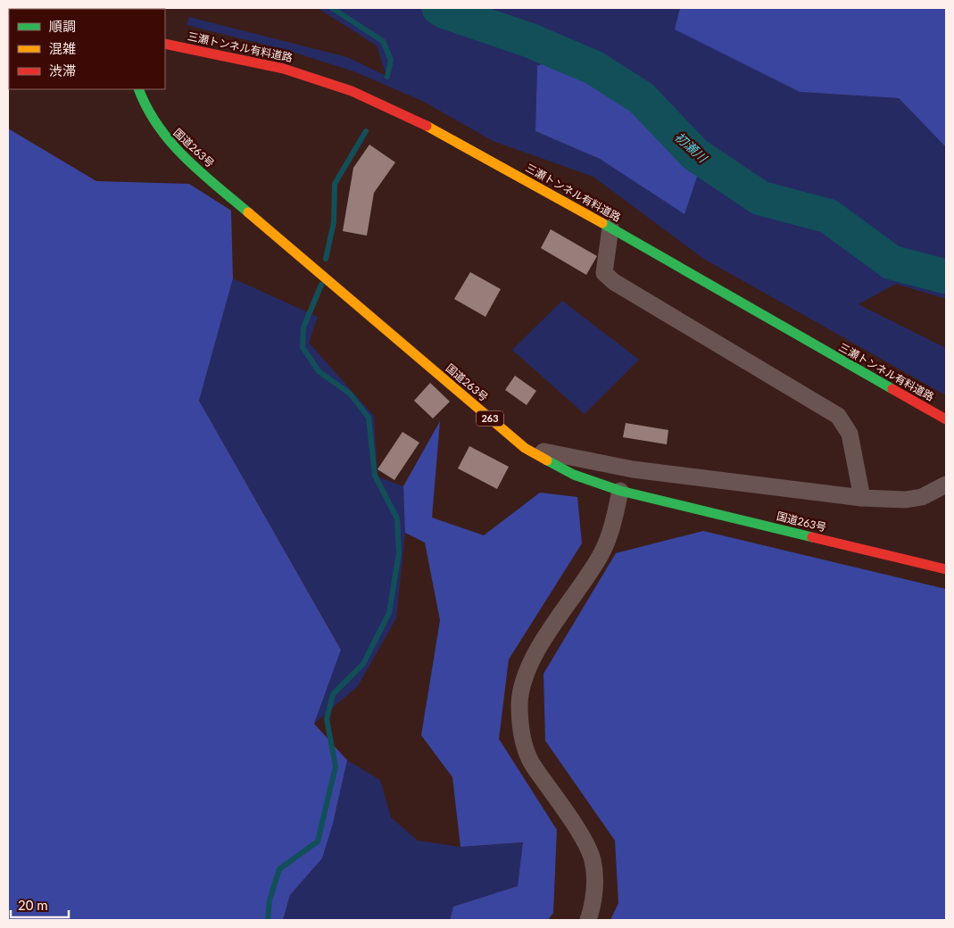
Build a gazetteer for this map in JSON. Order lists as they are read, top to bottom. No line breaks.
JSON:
{"streets":{"highway":["三瀬トンネル有料道路","国道263号","263"]},"water":["初瀬川"],"legend":["順調","混雑","渋滞"],"scale_bar":"20 m"}
